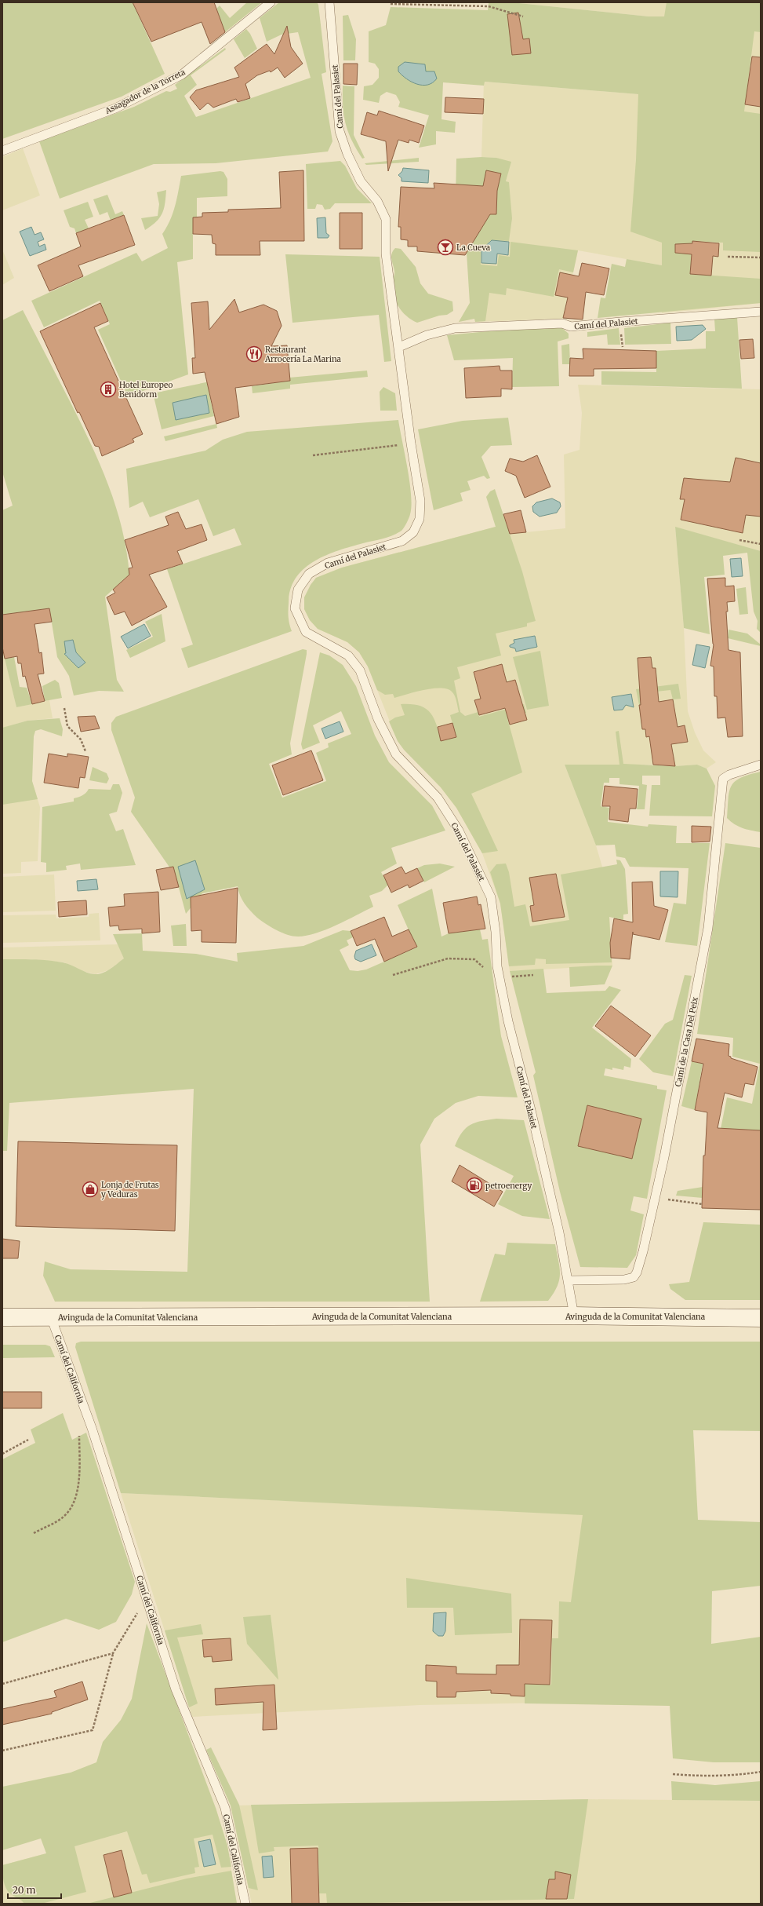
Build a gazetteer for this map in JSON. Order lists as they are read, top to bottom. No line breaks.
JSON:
{"streets":{"main road":["Avinguda de la Comunitat Valenciana"],"lane":["Assagador de la Torreta","Camí del Palasiet","Camí de la Casa Del Peix","Camí del California"]},"crossings":[["Camí del Palasiet","Camí de la Casa Del Peix"],["Camí del Palasiet","Avinguda de la Comunitat Valenciana"],["Avinguda de la Comunitat Valenciana","Camí del California"]],"places":{"bar":["La Cueva"],"restaurant":["Restaurant Arrocería La Marina"],"building":["Hotel Europeo Benidorm"],"fuel station":["petroenergy"],"shop":["Lonja de Frutas y Veduras"]},"scale_bar":"20 m"}
